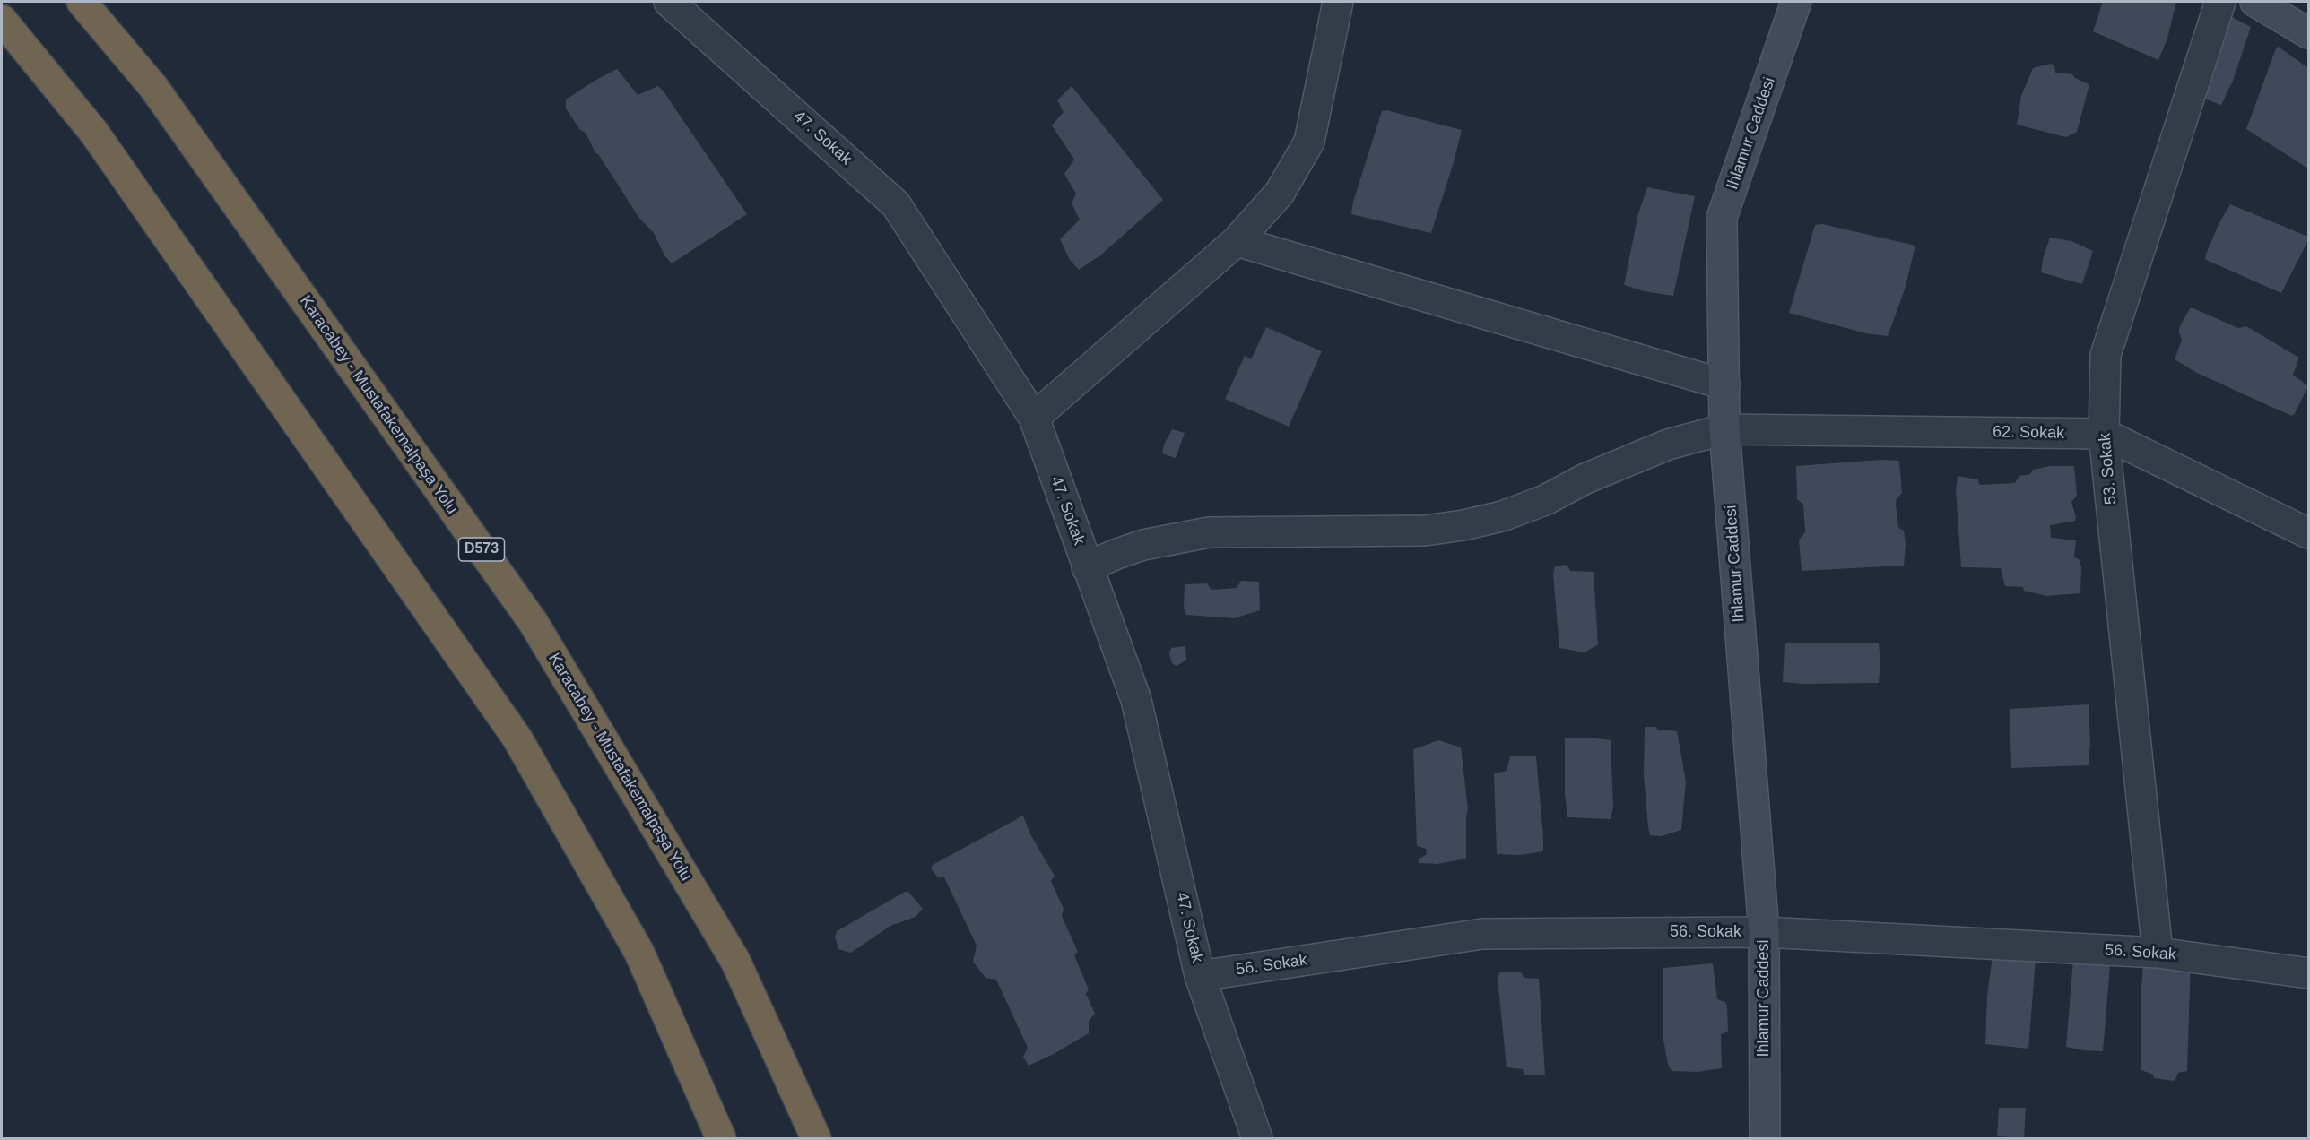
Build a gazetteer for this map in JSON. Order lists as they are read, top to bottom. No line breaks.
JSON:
{"streets":{"highway":["Karacabey - Mustafakemalpaşa Yolu","D573"],"street":["Ihlamur Caddesi","47. Sokak","62. Sokak","53. Sokak","56. Sokak"]},"crossings":[["Ihlamur Caddesi","62. Sokak"],["Ihlamur Caddesi","56. Sokak"],["47. Sokak","62. Sokak"],["47. Sokak","56. Sokak"],["62. Sokak","53. Sokak"],["53. Sokak","56. Sokak"]]}
